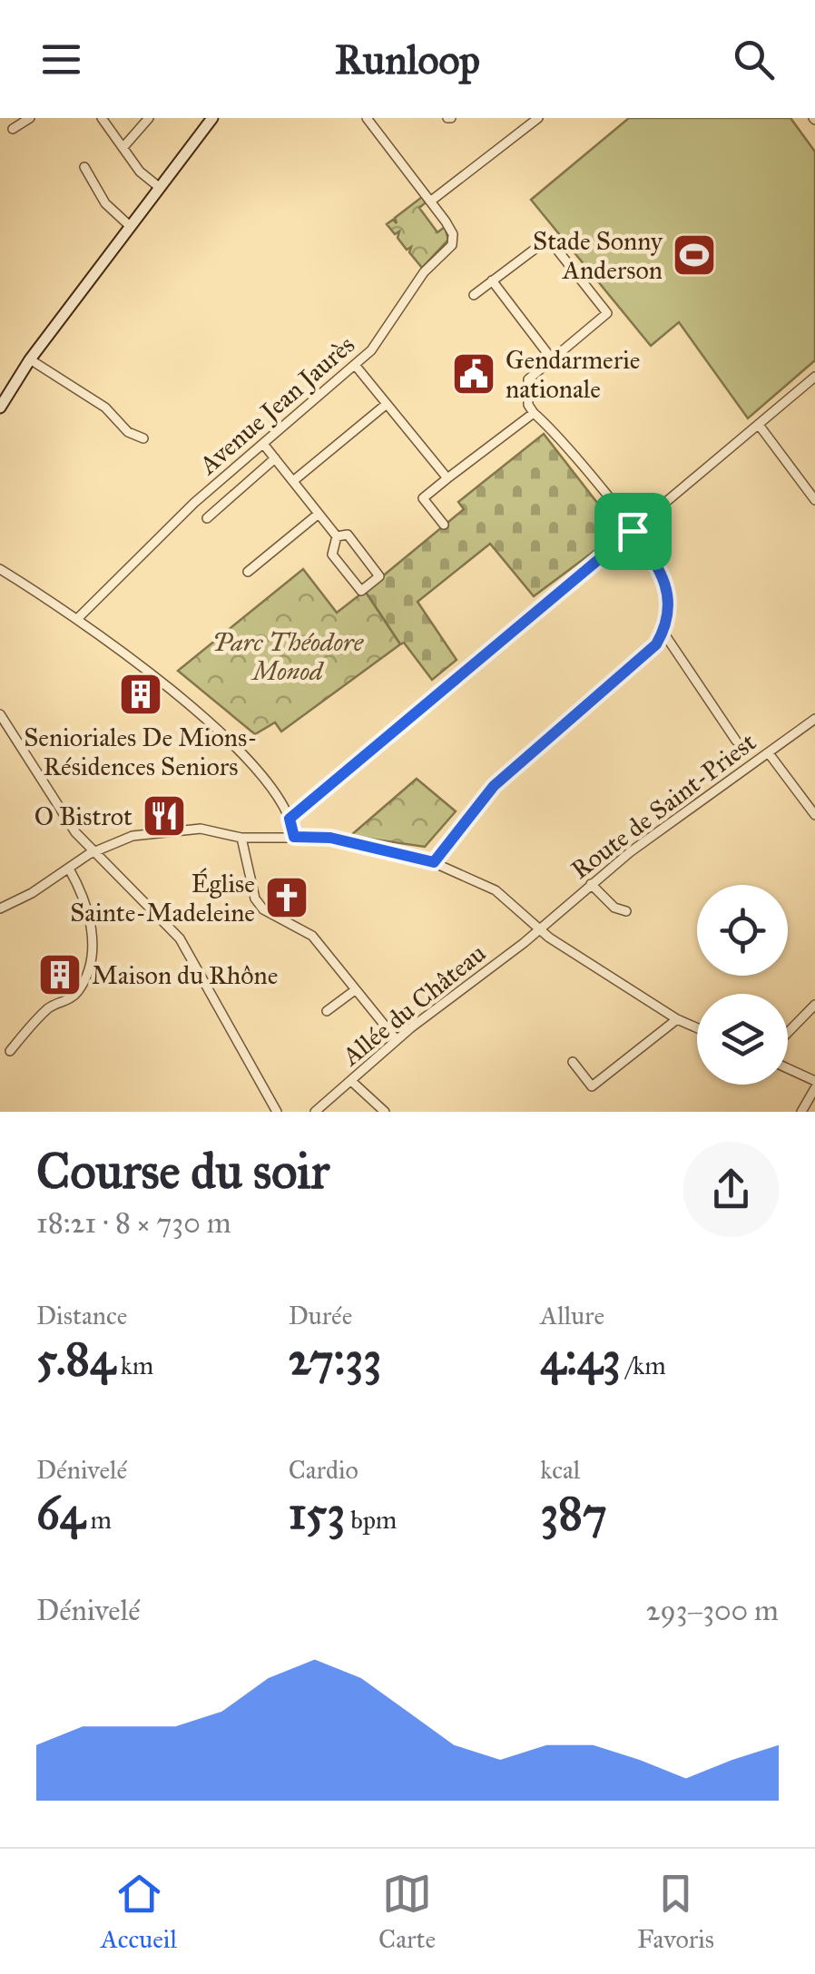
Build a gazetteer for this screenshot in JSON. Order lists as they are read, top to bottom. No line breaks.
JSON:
{"streets":{"street":["Avenue Jean Jaurès","Route de Saint-Priest","Allée du Château"]},"crossings":[["Route de Saint-Priest","Allée du Château"]],"parks":["Parc Théodore Monod"],"places":{"sports":["Stade Sonny Anderson"],"public building":["Gendarmerie nationale"],"building":["Senioriales De Mions- Résidences Seniors","Maison du Rhône"],"restaurant":["O Bistrot"],"church":["Église Sainte-Madeleine"]},"page":{"header":"Runloop","heading":["Course du soir","18:21 · 8 × 730 m"],"stats":[["Distance","5.84 km"],["Durée","27:33"],["Allure","4:43 /km"],["Dénivelé","64 m"],["Cardio","153 bpm"],["kcal","387"]],"chart":["Dénivelé","293–300 m"],"tabs":["Accueil","Carte","Favoris"]}}
